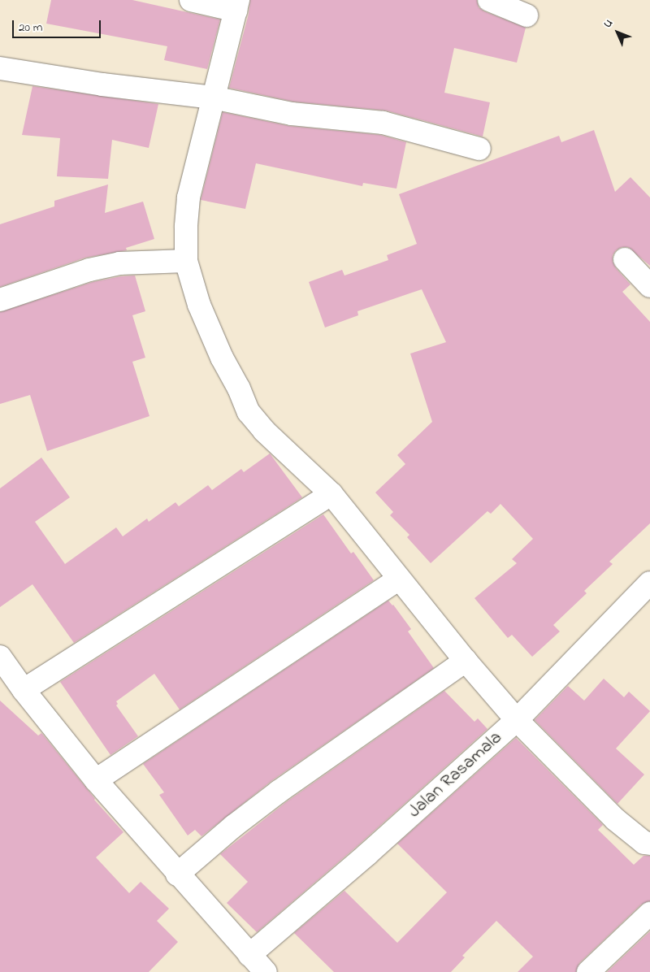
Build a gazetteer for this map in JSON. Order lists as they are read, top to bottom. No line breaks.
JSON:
{"streets":{"street":["Jalan Rasamala"]},"scale_bar":"20 m","north":"top left"}
